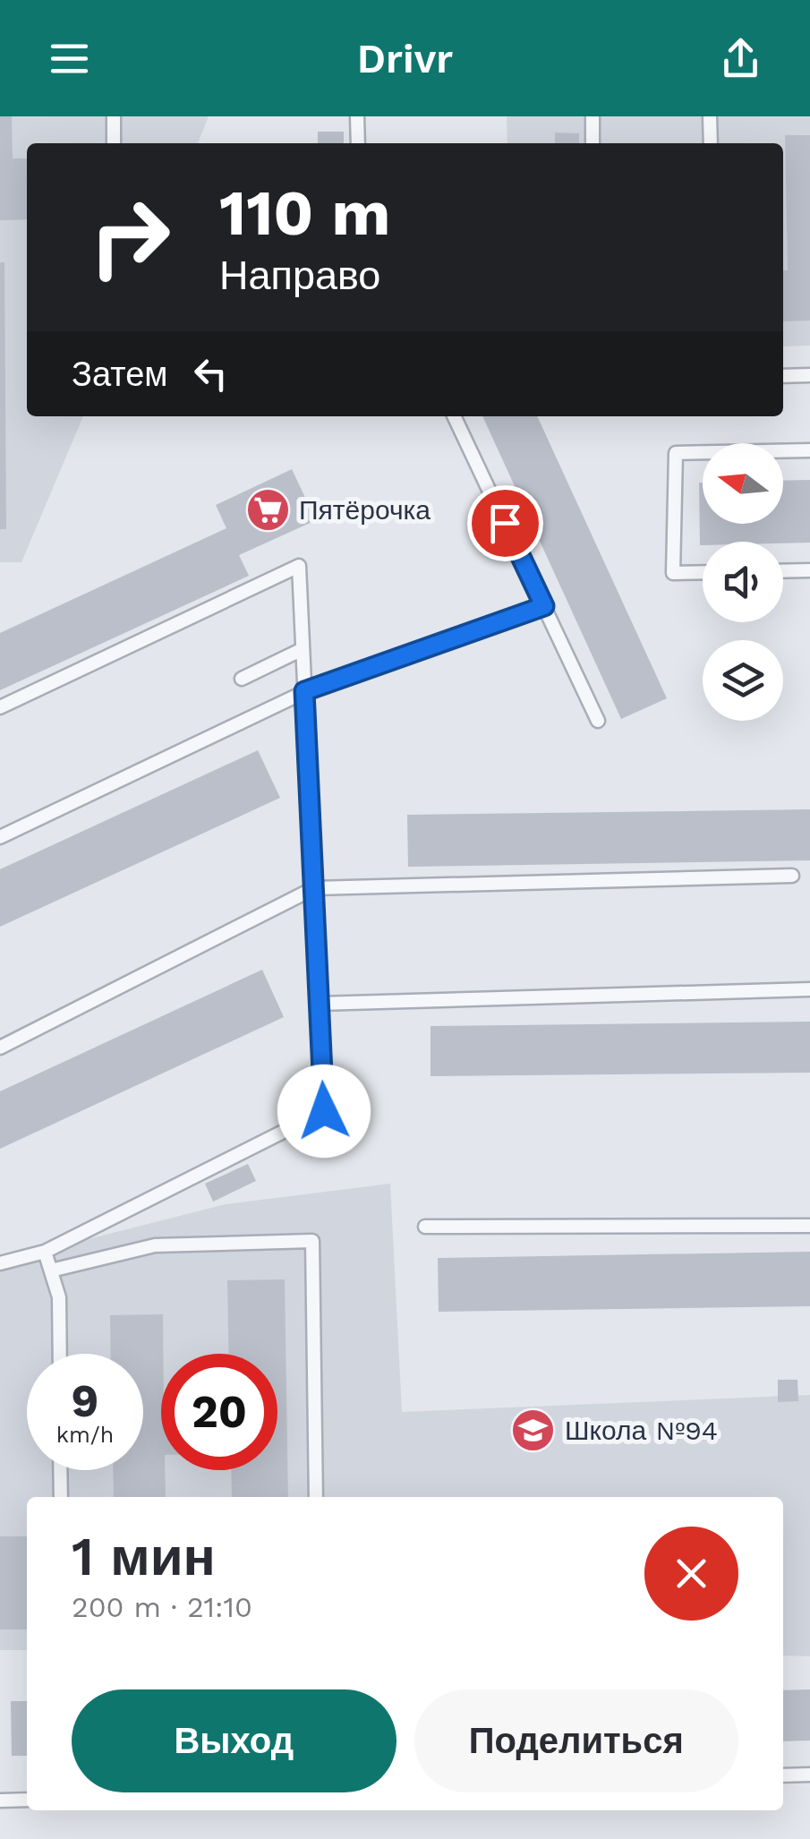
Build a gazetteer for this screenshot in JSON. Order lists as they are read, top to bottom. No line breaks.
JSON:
{"places":{"supermarket":["Пятёрочка"],"school or university":["Школа №94"]},"north":"left","page":{"header":"Drivr","turn":["110 m","Направо"],"then":"Затем","speed":"9 km/h","limit":"20","heading":["1 мин","200 m · 21:10"],"buttons":["Выход","Поделиться"]}}
